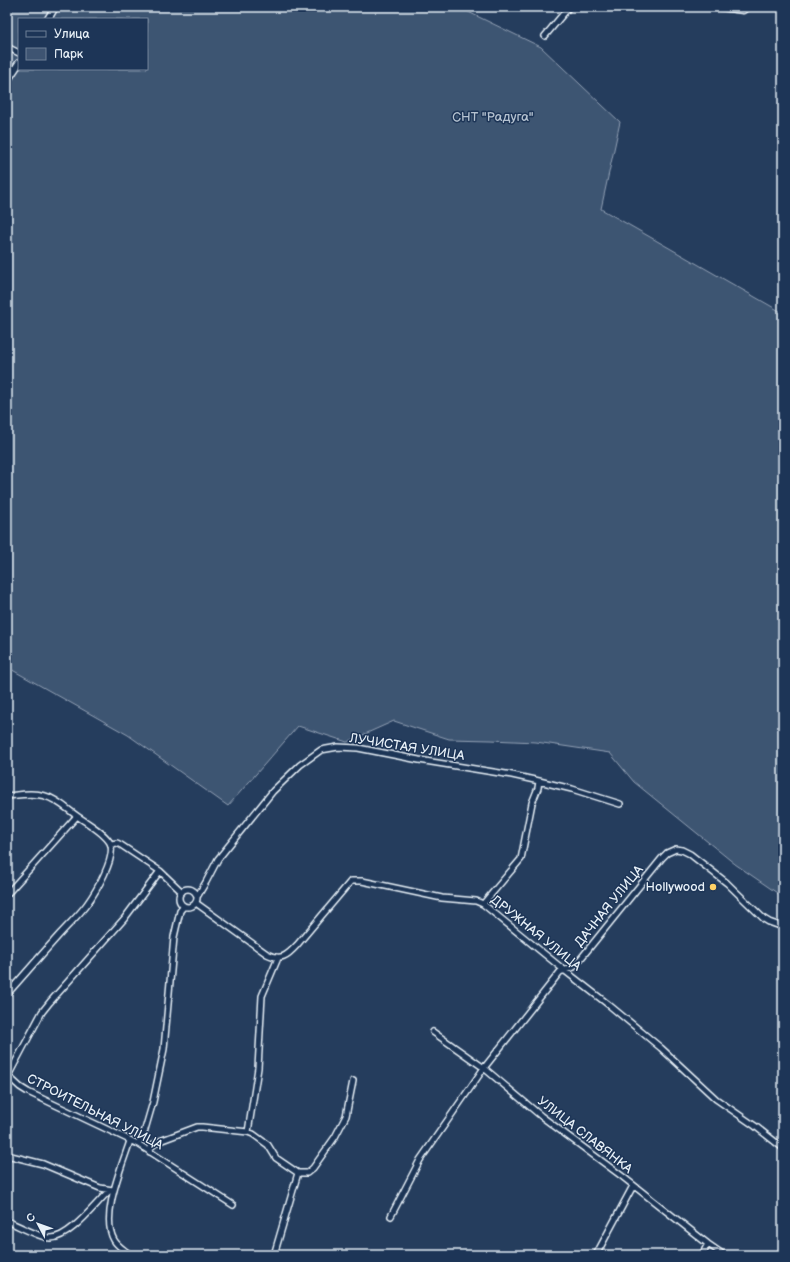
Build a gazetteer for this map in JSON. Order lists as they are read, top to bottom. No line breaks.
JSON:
{"streets":{"street":["ЛУЧИСТАЯ УЛИЦА","ДАЧНАЯ УЛИЦА","ДРУЖНАЯ УЛИЦА","СТРОИТЕЛЬНАЯ УЛИЦА","УЛИЦА СЛАВЯНКА"]},"crossings":[["ДАЧНАЯ УЛИЦА","ДРУЖНАЯ УЛИЦА"],["ДАЧНАЯ УЛИЦА","УЛИЦА СЛАВЯНКА"]],"parks":["СНТ \"Радуга\""],"places":["Hollywood"],"legend":["Улица","Парк"],"north":"top left"}
